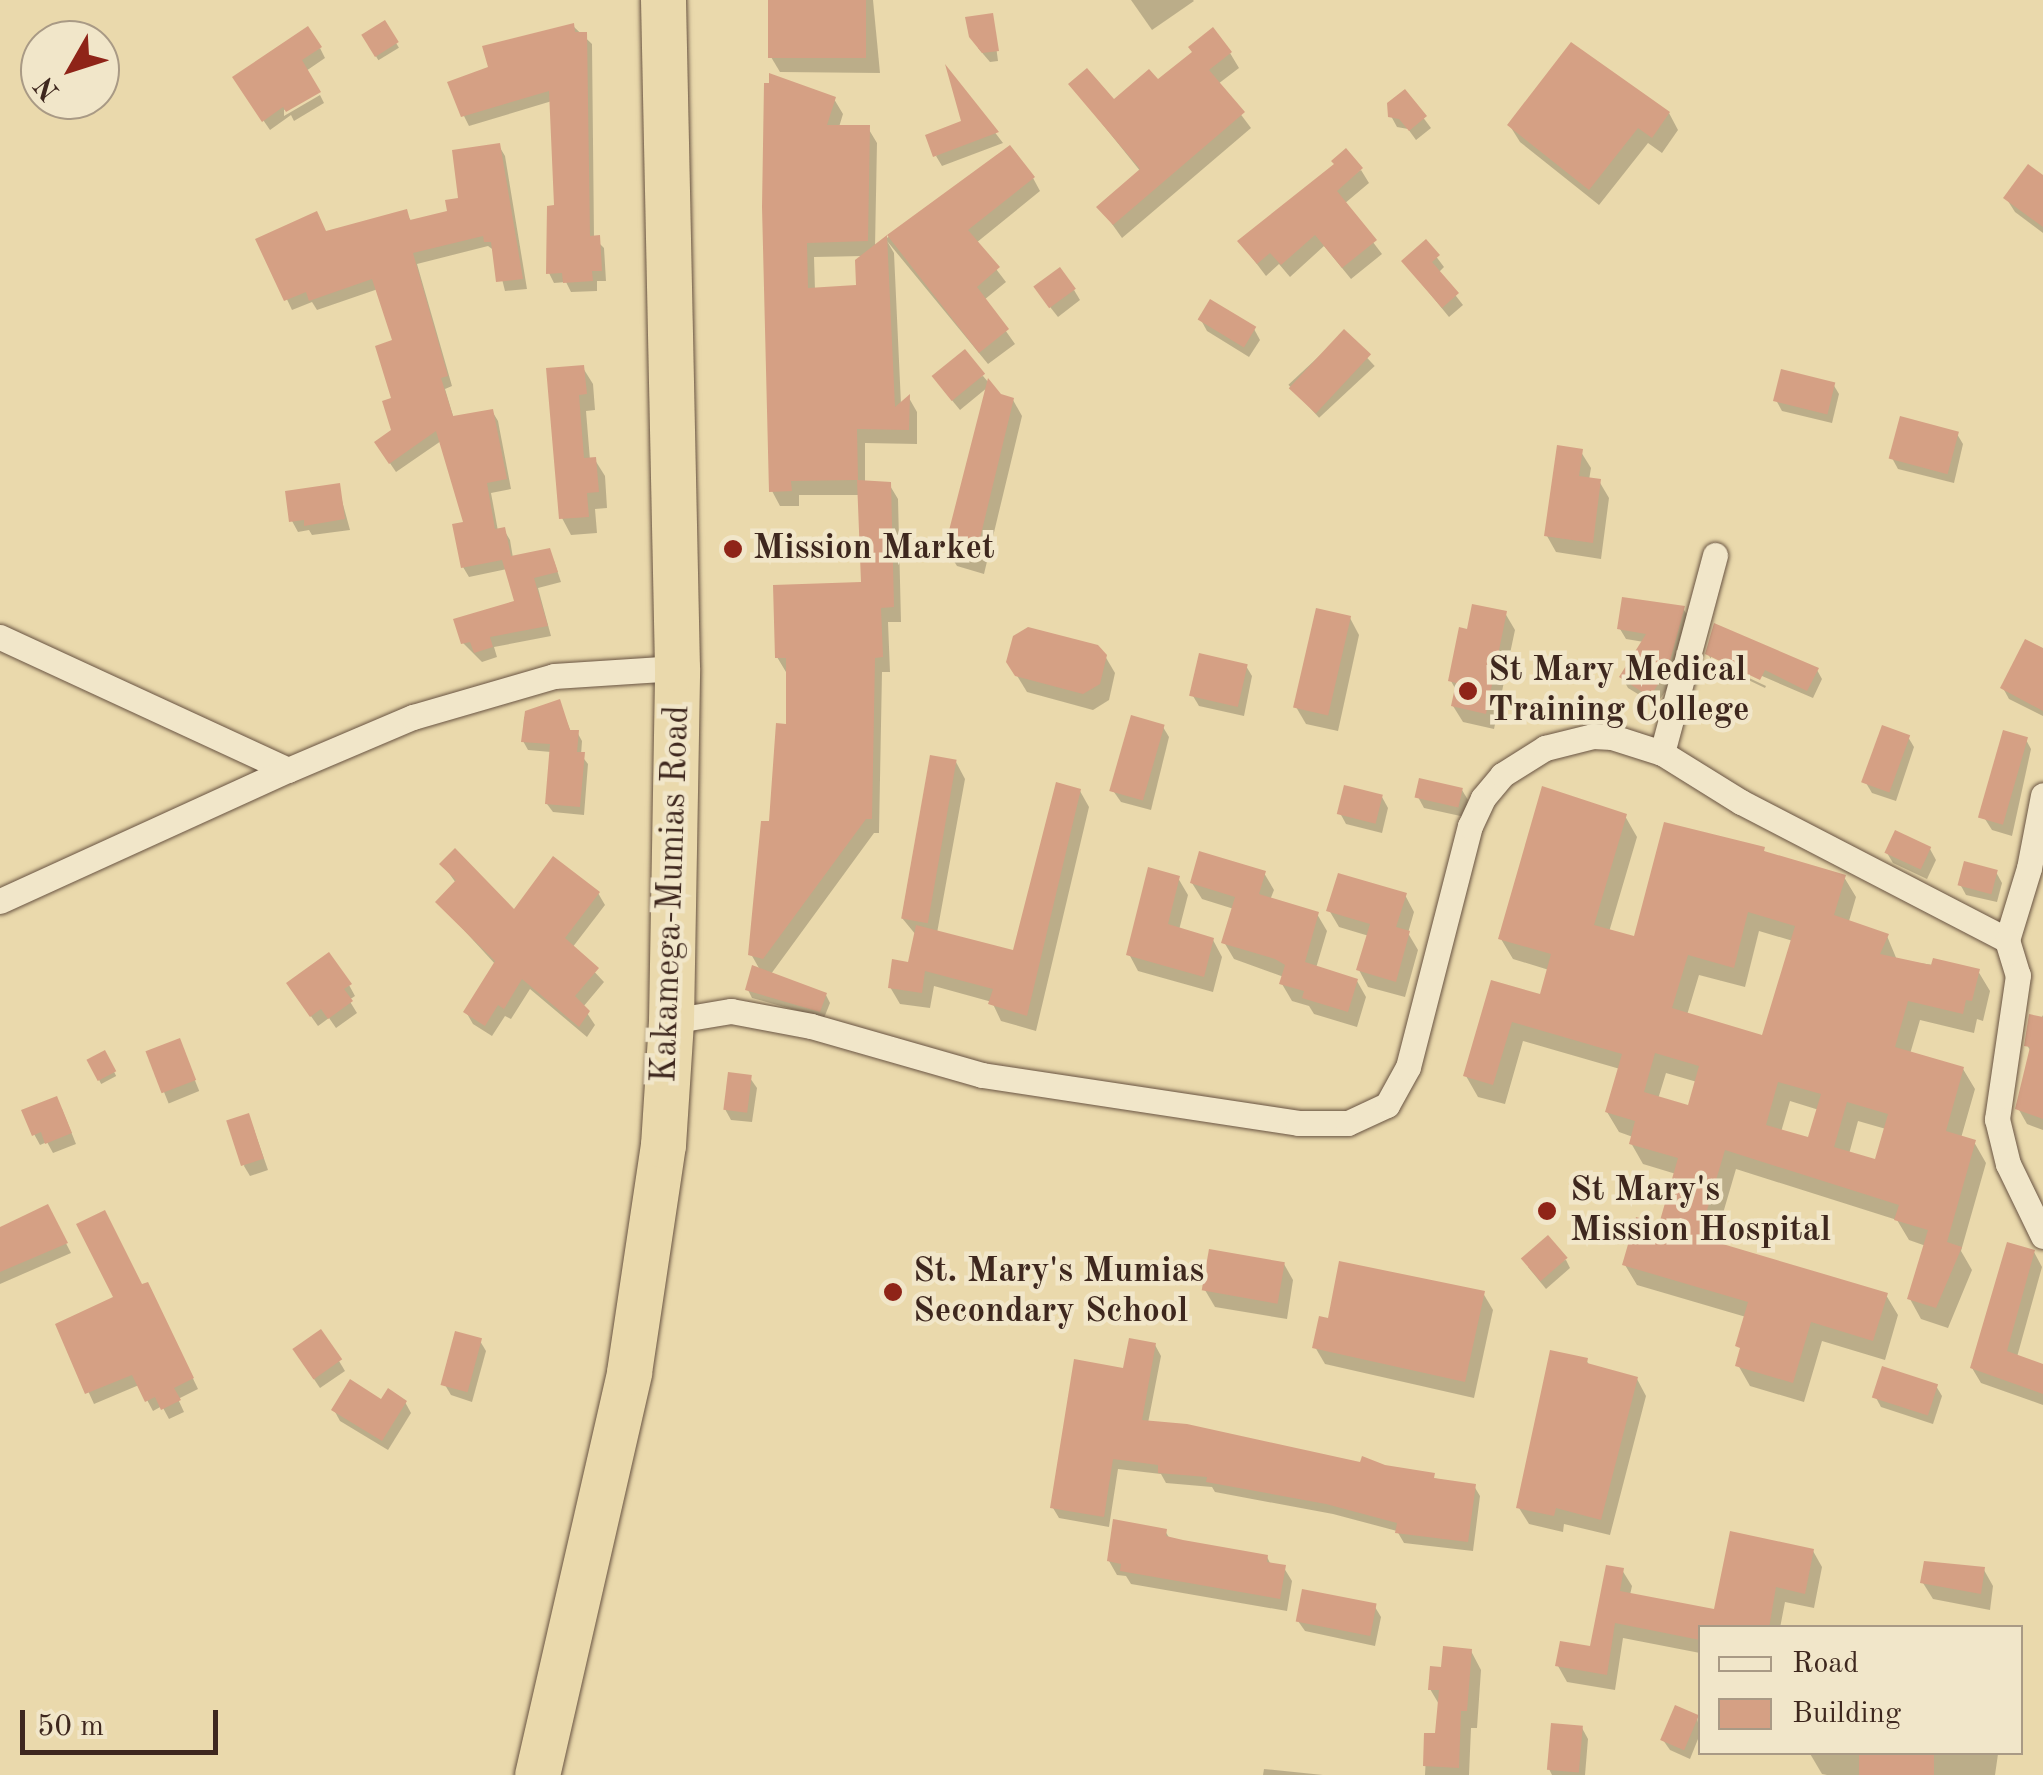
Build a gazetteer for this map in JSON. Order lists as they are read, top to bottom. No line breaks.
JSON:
{"streets":{"highway":["Kakamega-Mumias Road"]},"places":["Mission Market","St Mary Medical Training College","St Mary's Mission Hospital","St. Mary's Mumias Secondary School"],"legend":["Road","Building"],"scale_bar":"50 m","north":"bottom left"}
